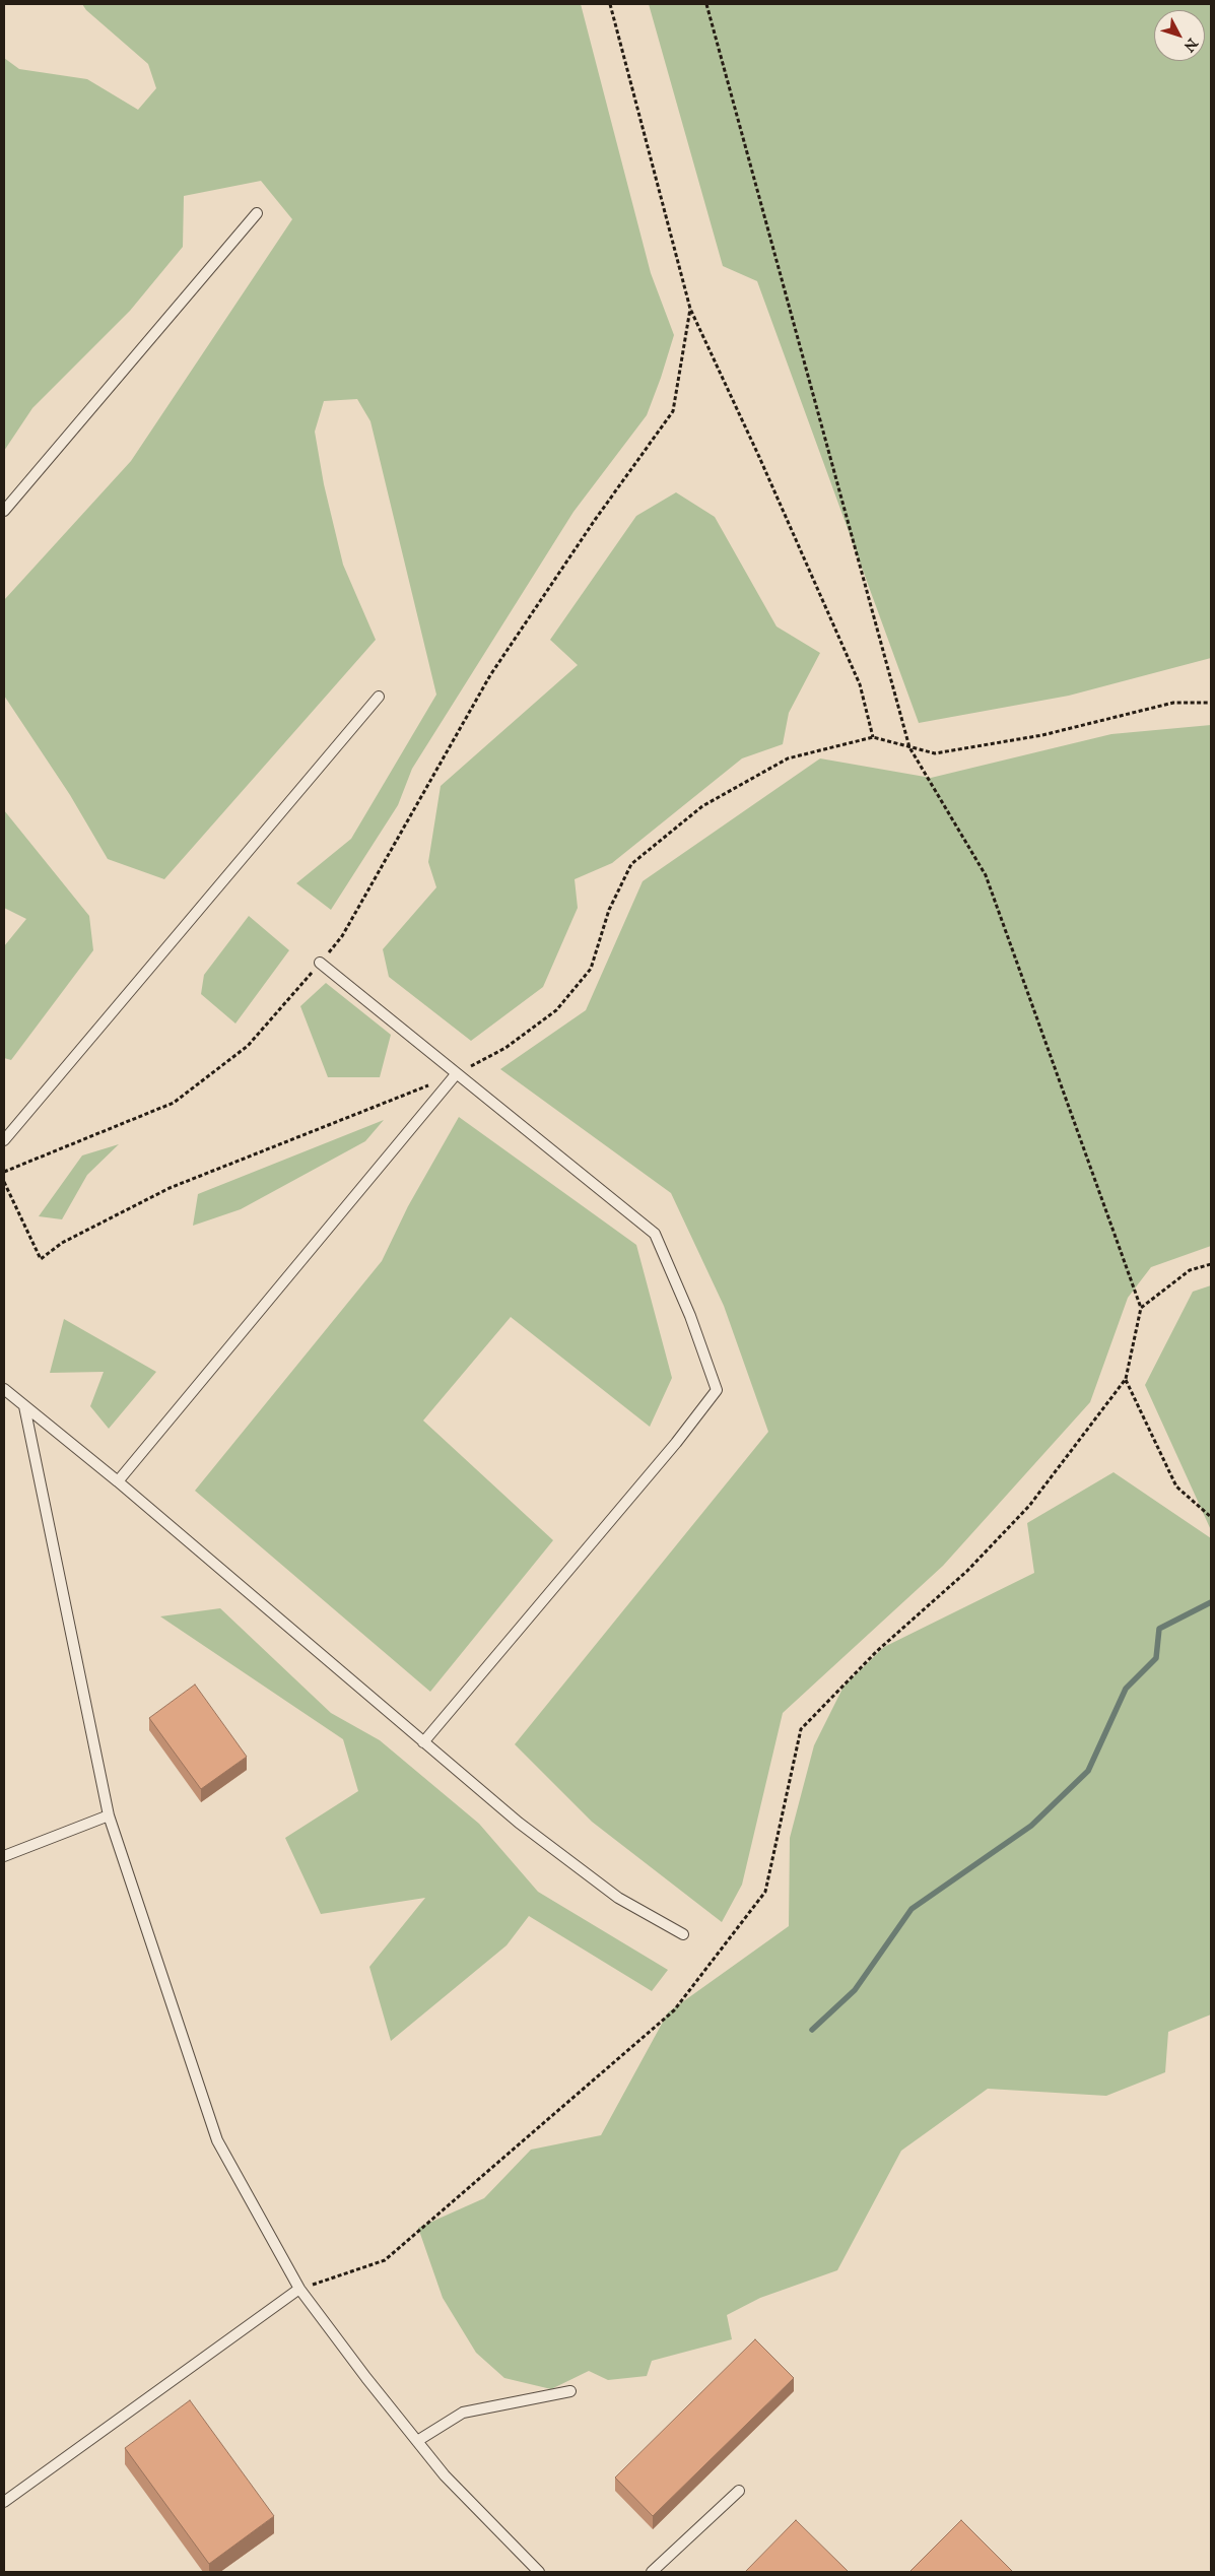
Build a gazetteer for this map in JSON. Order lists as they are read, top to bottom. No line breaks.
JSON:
{"north":"bottom right"}
